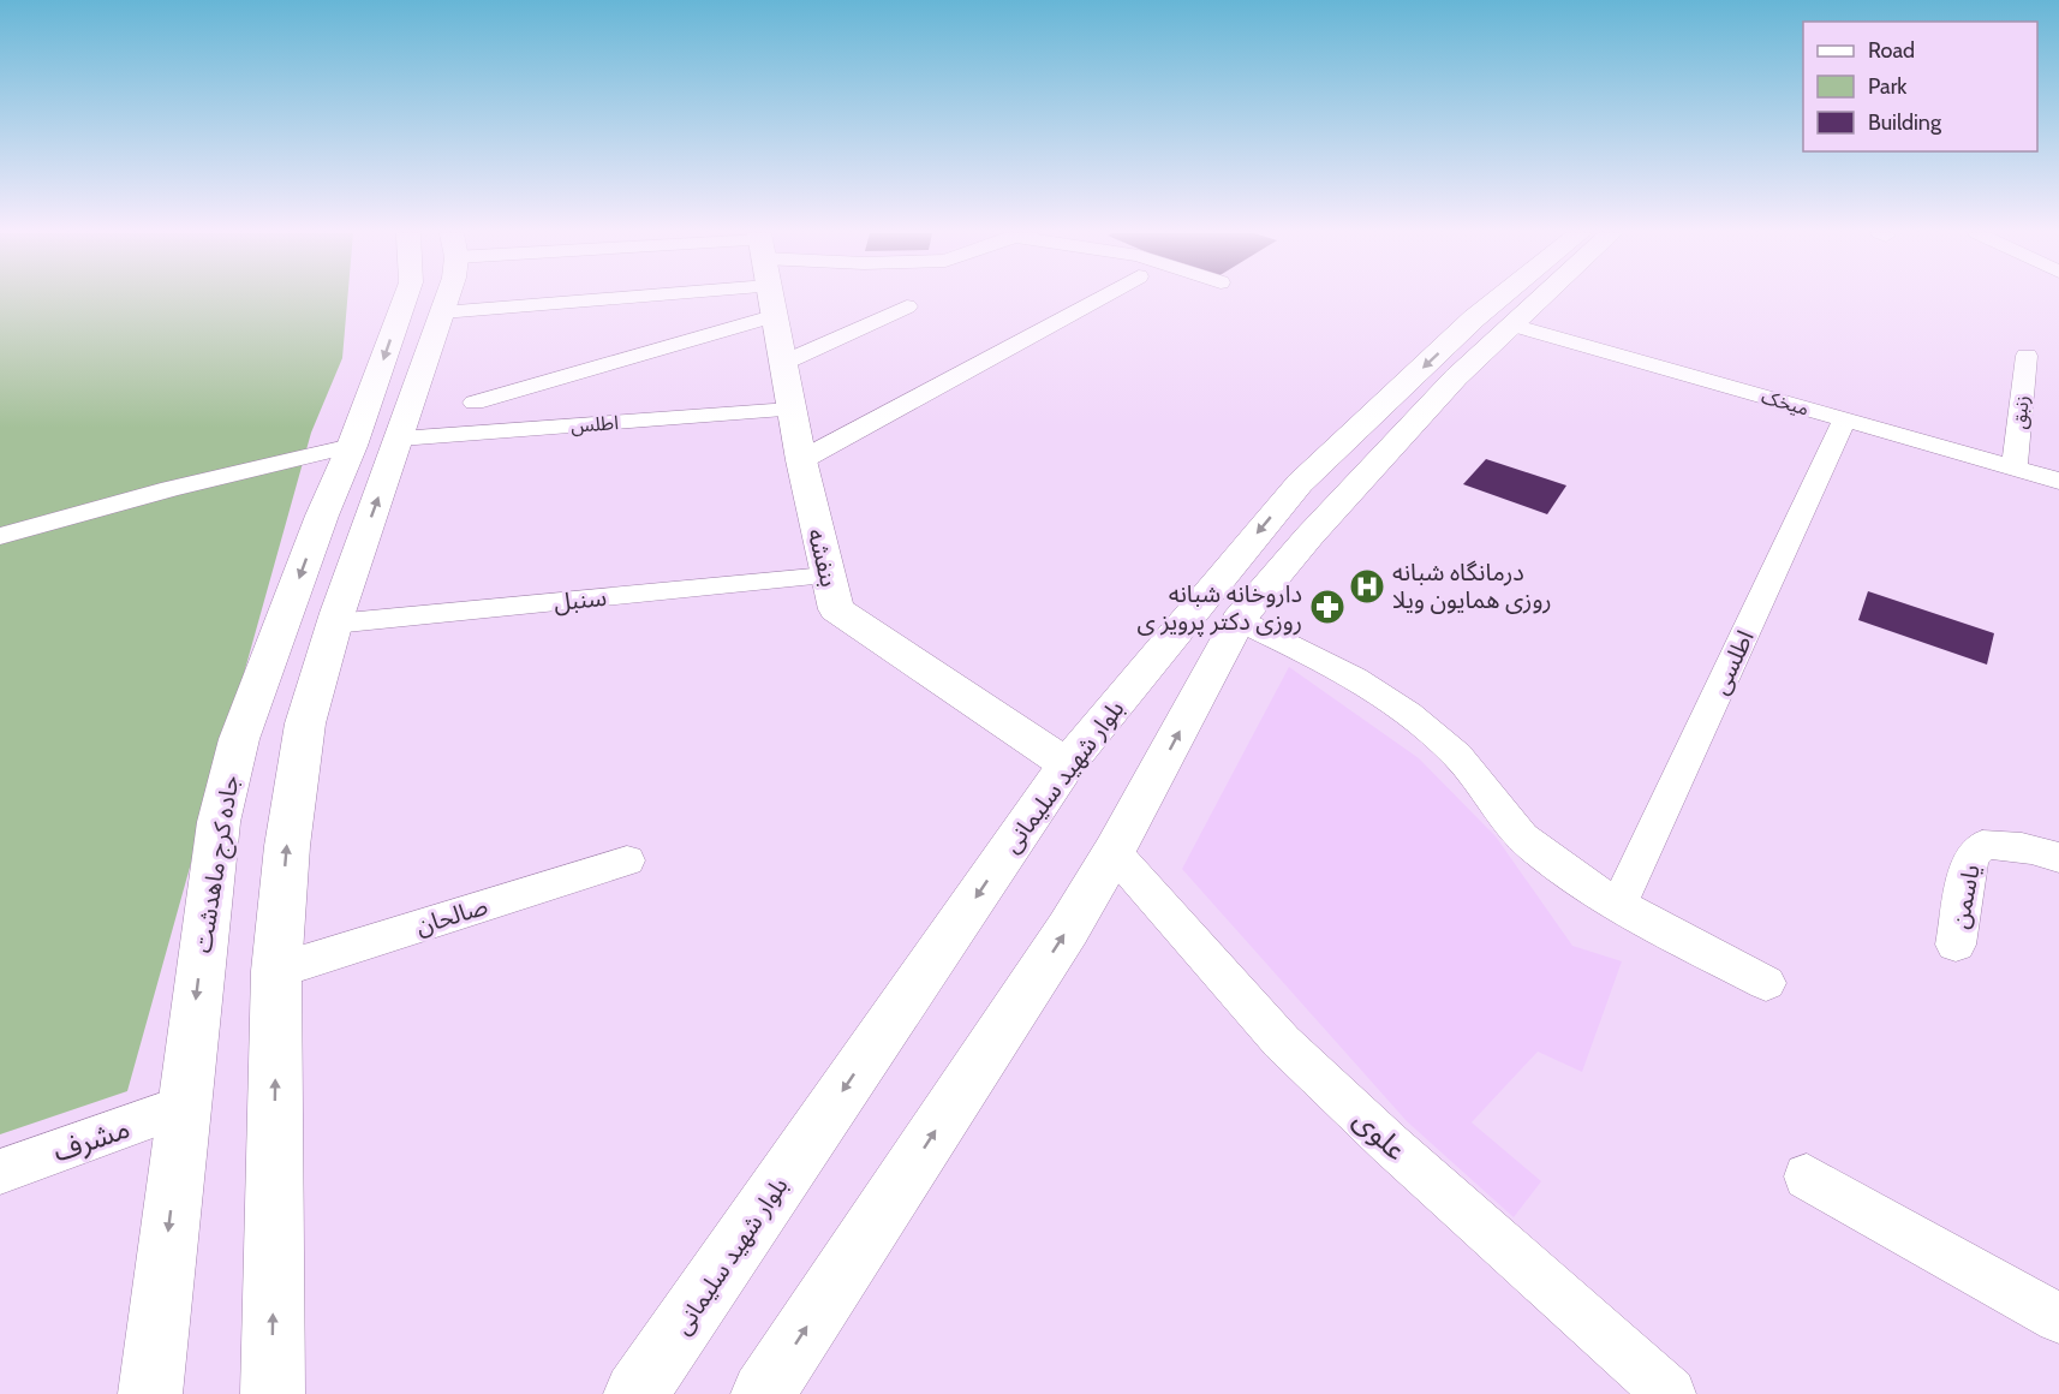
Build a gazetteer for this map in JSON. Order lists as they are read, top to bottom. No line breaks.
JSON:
{"streets":{"main road":["بنفشه","بلوار شهید سلیمانی","جاده کرج ماهدشت"],"street":["میخک","زنبق","اطلس","سنبل","اطلسی","یاسمن","صالحان","علوی","مشرف"]},"crossings":[["میخک","زنبق"],["میخک","اطلسی"],["اطلس","بنفشه"],["بنفشه","سنبل"],["بنفشه","بلوار شهید سلیمانی"],["جاده کرج ماهدشت","مشرف"]],"places":{"hospital":["درمانگاه شبانه روزی همایون ویلا"],"pharmacy":["داروخانه شبانه روزی دکتر پرویز ی"]},"legend":["Road","Park","Building"]}
